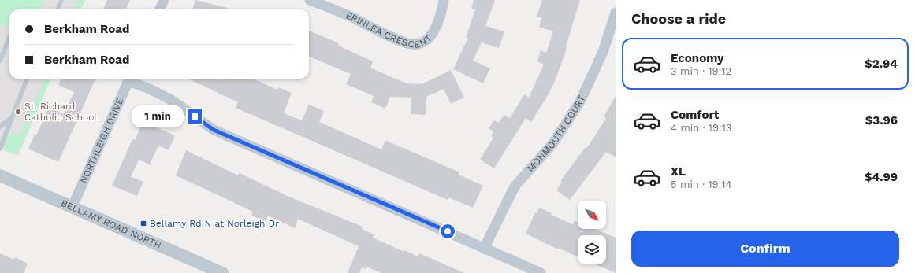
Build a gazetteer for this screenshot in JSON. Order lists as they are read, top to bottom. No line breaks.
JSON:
{"streets":{"street":["ERINLEA CRESCENT","MONMOUTH COURT","NORTHLEIGH DRIVE","BELLAMY ROAD NORTH"]},"crossings":[["NORTHLEIGH DRIVE","BELLAMY ROAD NORTH"]],"places":{"other":["St. Richard Catholic School"],"transit":["Bellamy Rd N at Norleigh Dr"]},"north":"bottom right","page":{"heading":"Choose a ride","banner":["Berkham Road","Berkham Road"],"list":[{"name":"Economy","note":"3 min · 19:12","value":"$2.94"},{"name":"Comfort","note":"4 min · 19:13","value":"$3.96"},{"name":"XL","note":"5 min · 19:14","value":"$4.99"}],"bubble":"1 min","buttons":"Confirm"}}
